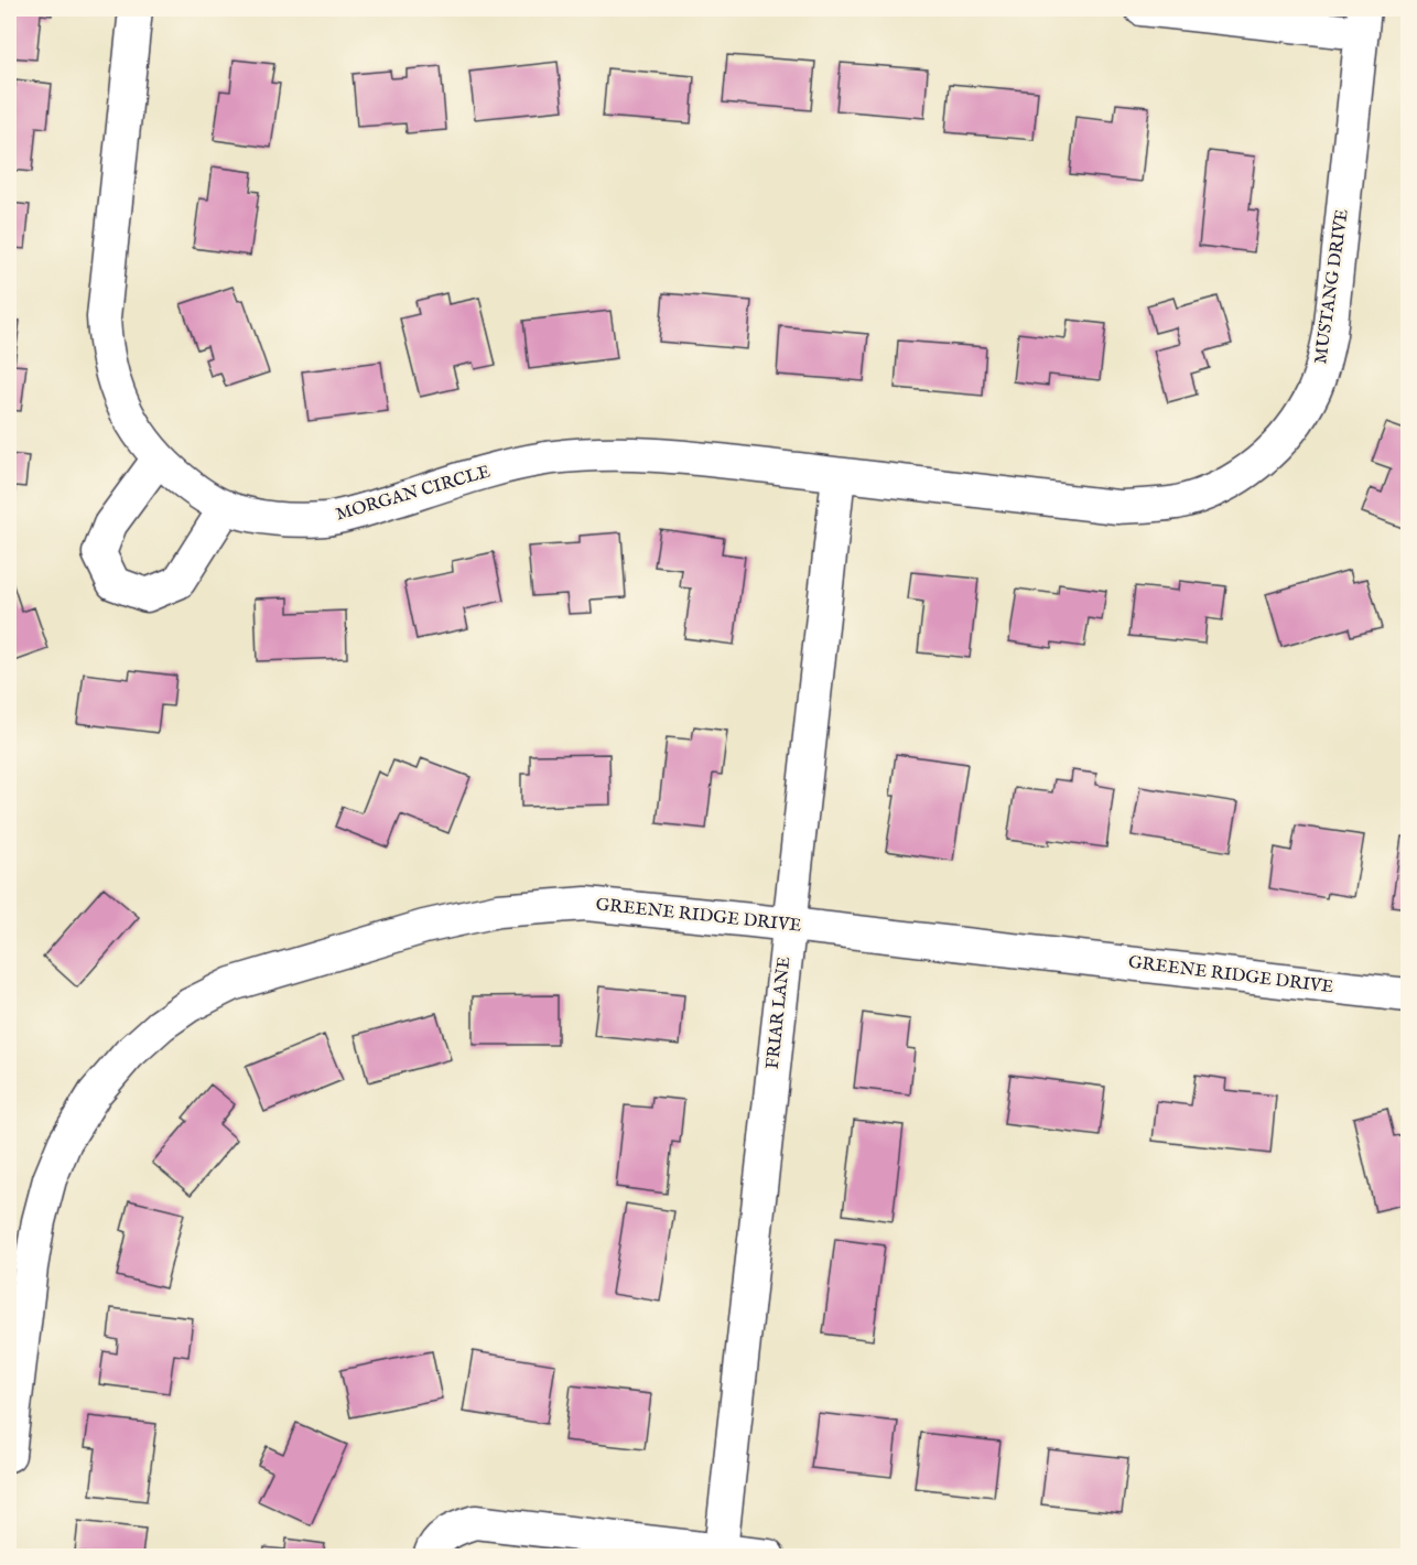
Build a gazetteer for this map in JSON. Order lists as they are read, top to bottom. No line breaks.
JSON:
{"streets":{"street":["MUSTANG DRIVE","MORGAN CIRCLE","GREENE RIDGE DRIVE","FRIAR LANE"]},"crossings":[["MUSTANG DRIVE","MORGAN CIRCLE"],["MORGAN CIRCLE","FRIAR LANE"],["GREENE RIDGE DRIVE","FRIAR LANE"]]}
